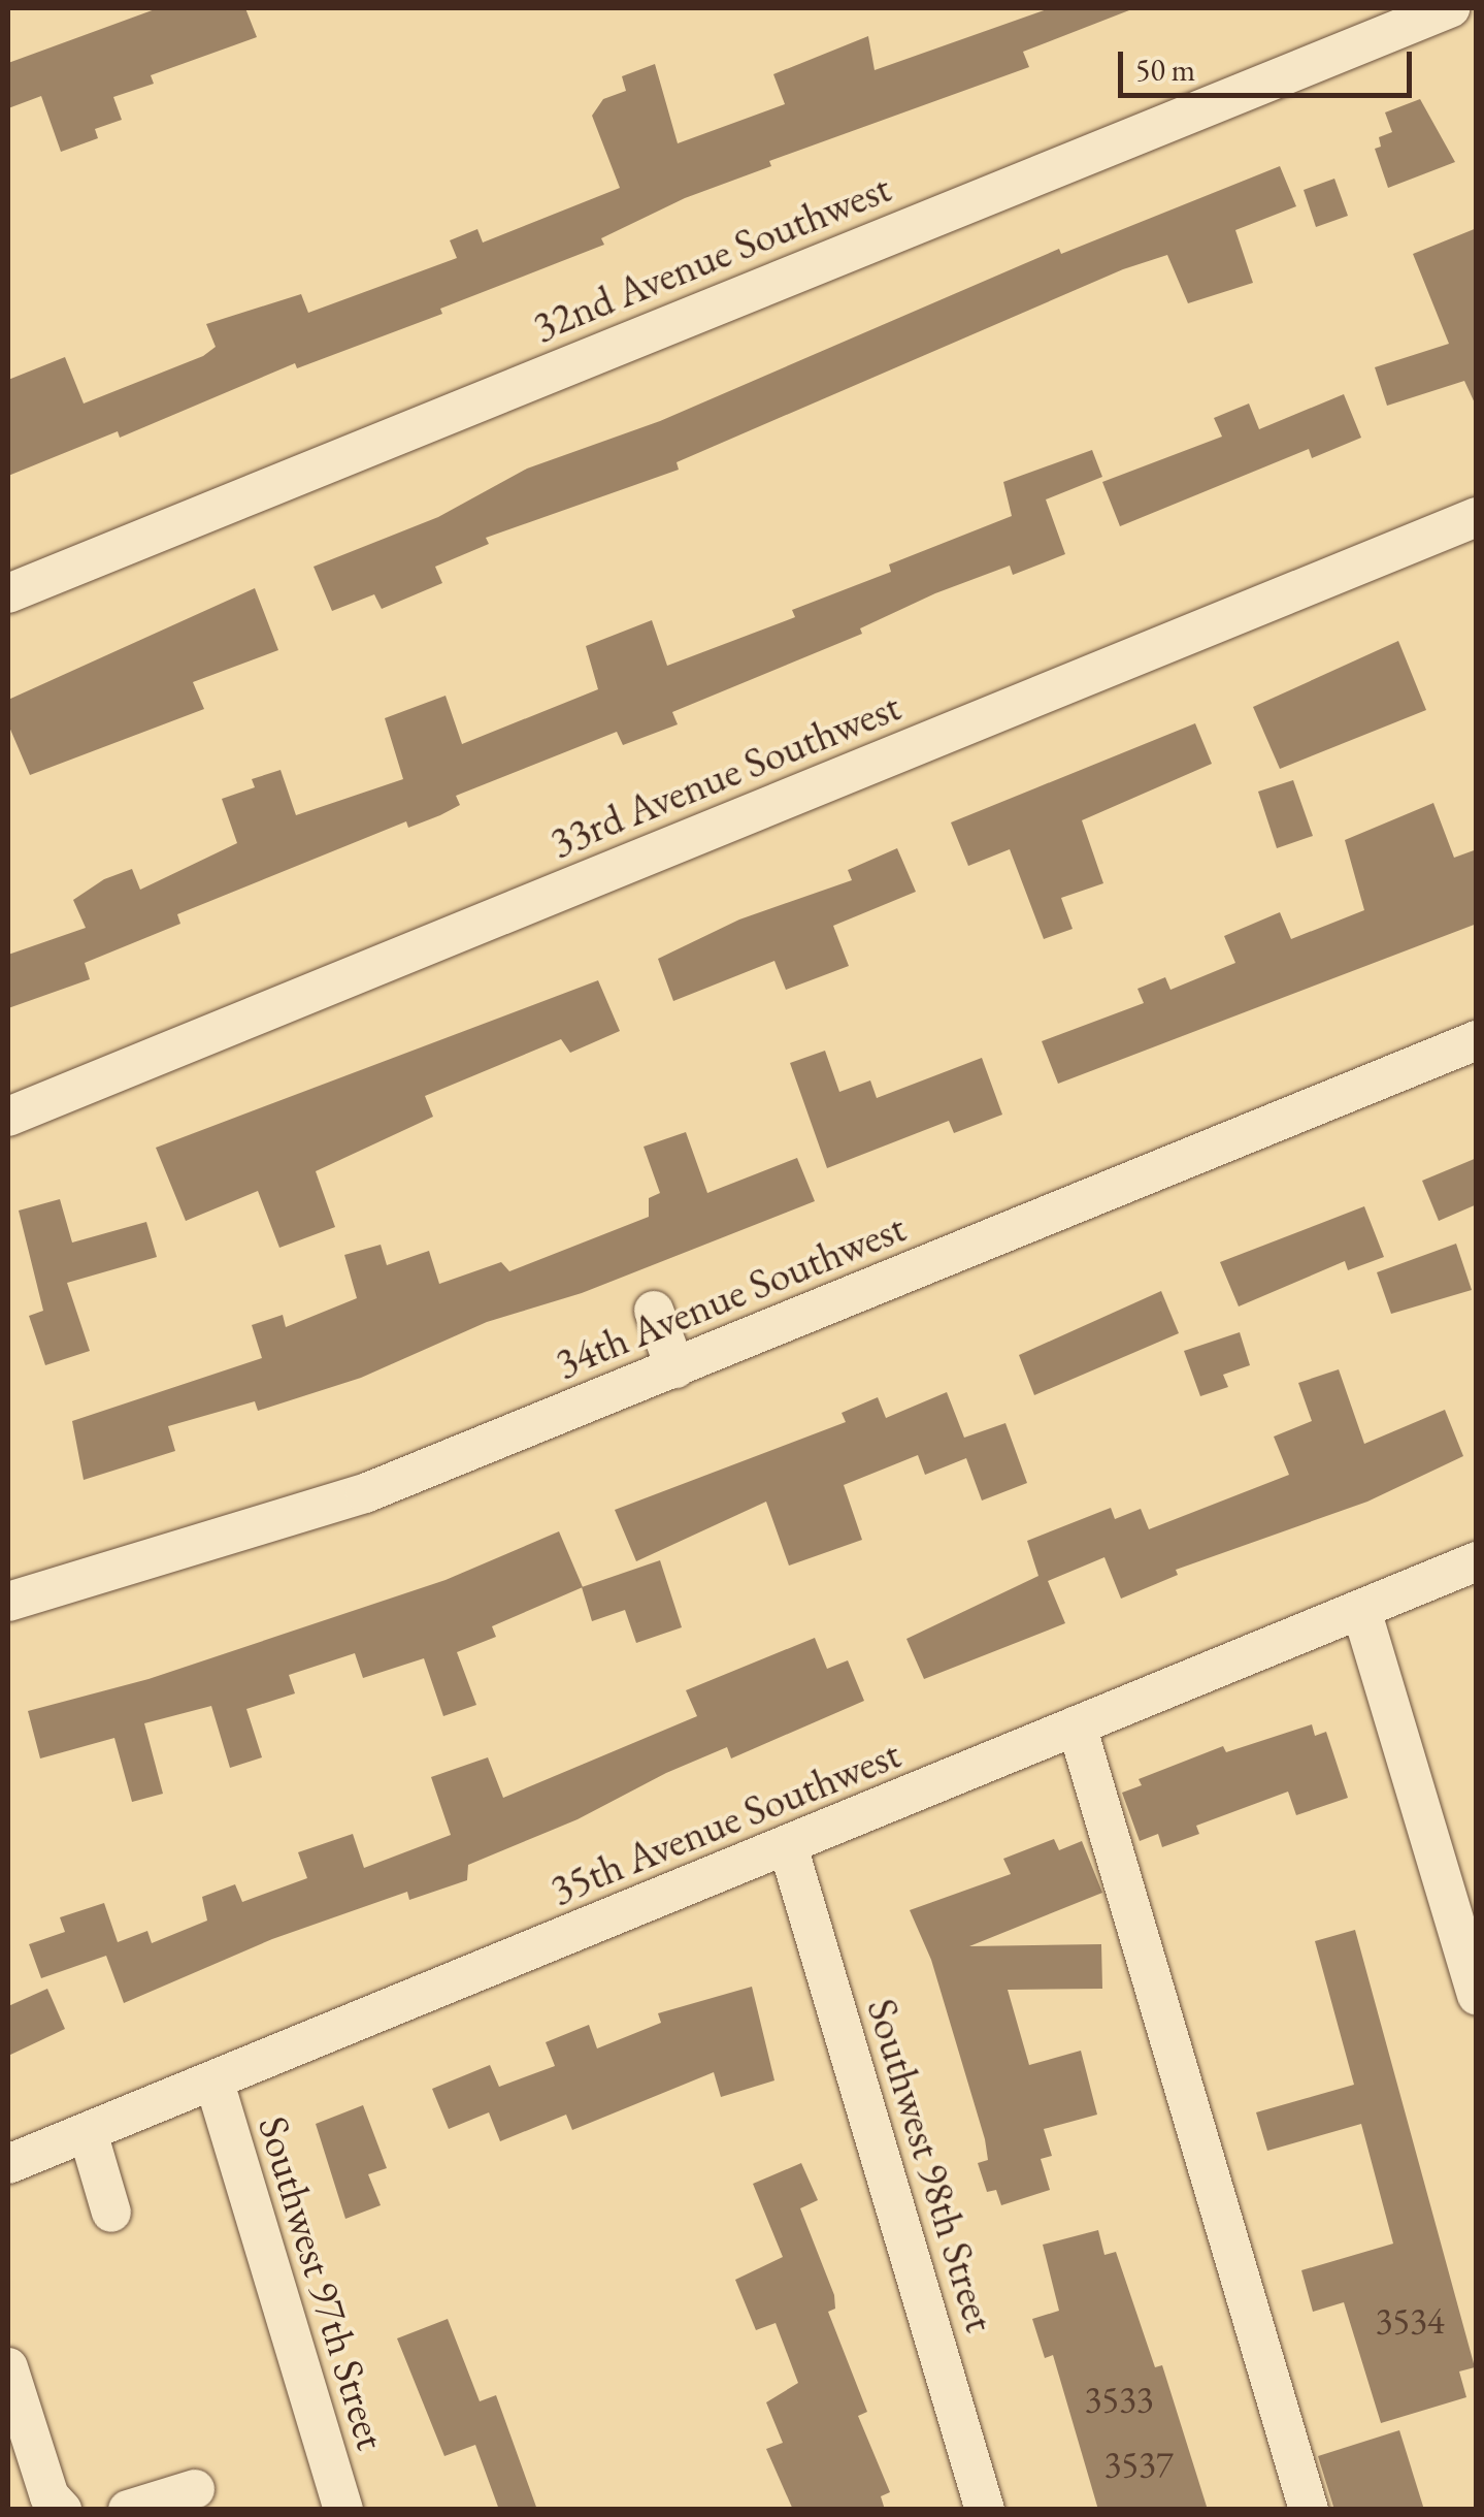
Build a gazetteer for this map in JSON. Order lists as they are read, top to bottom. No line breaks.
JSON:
{"streets":{"street":["32nd Avenue Southwest","33rd Avenue Southwest","34th Avenue Southwest","35th Avenue Southwest","Southwest 98th Street","Southwest 97th Street"]},"crossings":[["35th Avenue Southwest","Southwest 98th Street"],["35th Avenue Southwest","Southwest 97th Street"]],"house_numbers":["3534","3533","3537"],"scale_bar":"50 m"}
